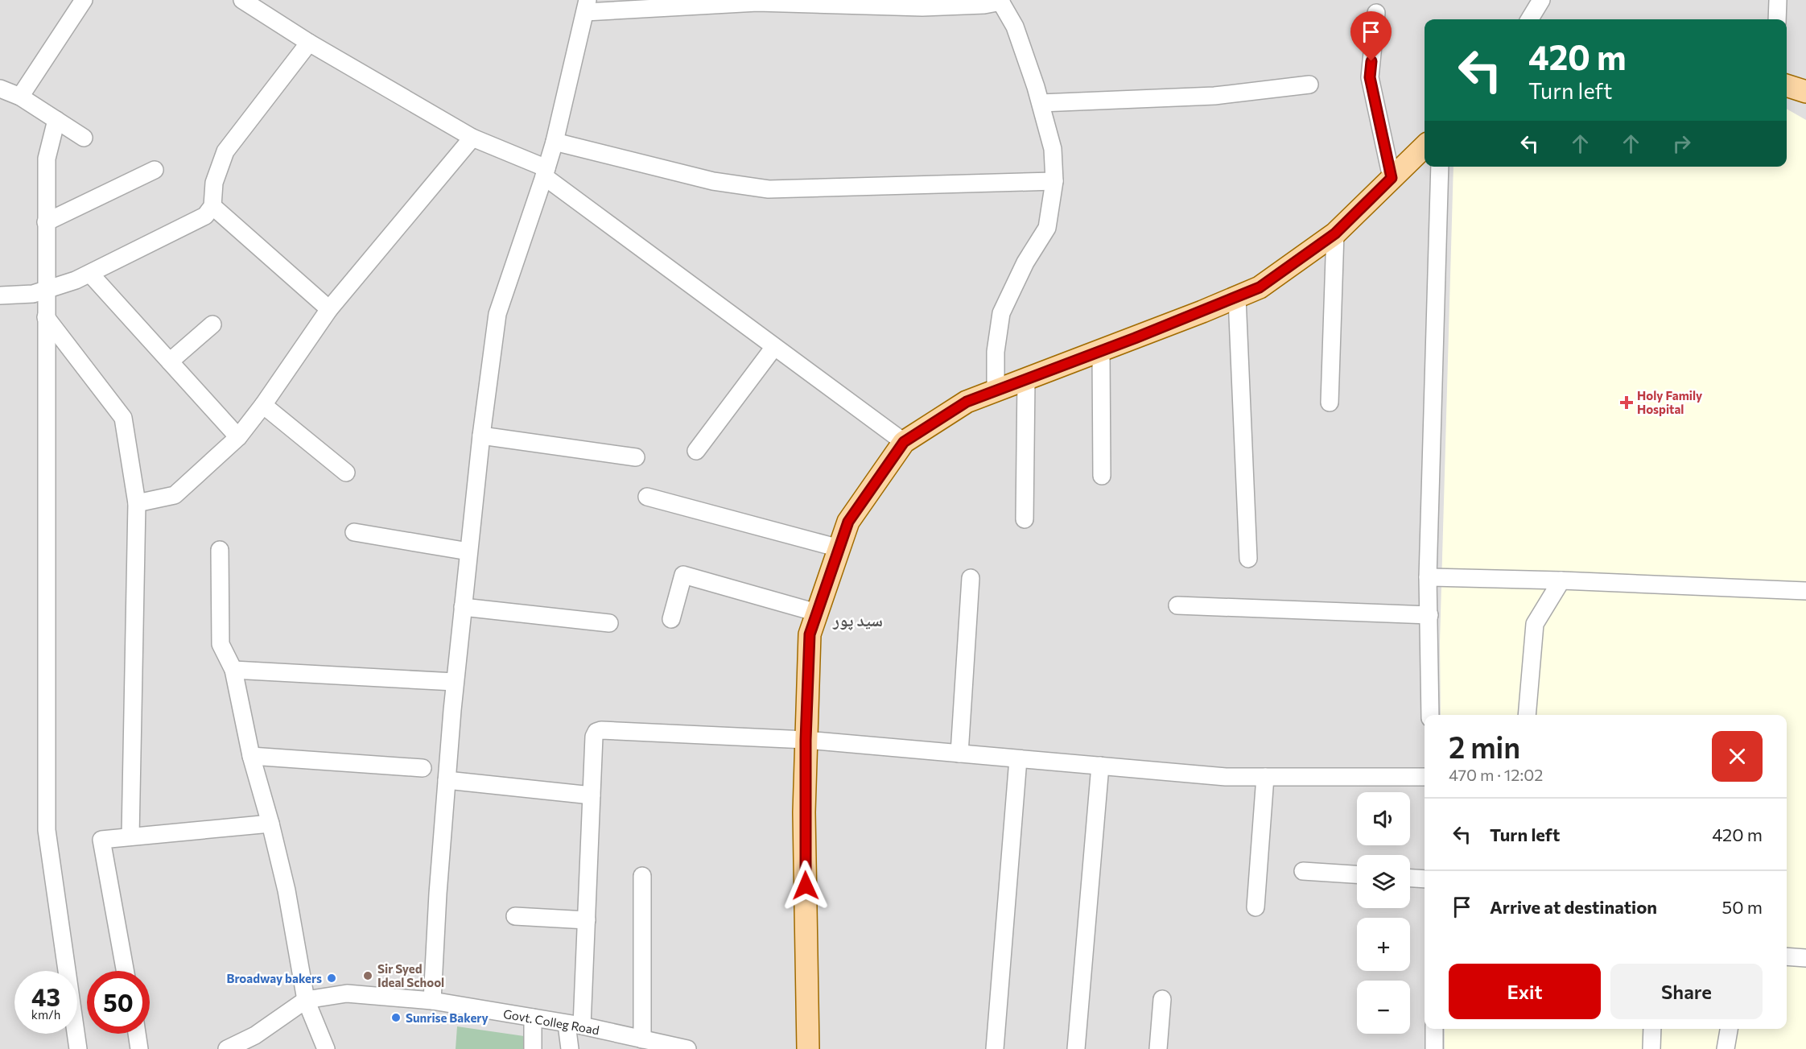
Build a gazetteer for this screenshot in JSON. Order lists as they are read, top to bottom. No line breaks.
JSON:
{"streets":{"street":["Govt. Colleg Road"]},"districts":["سید پور"],"places":{"health":["Holy Family Hospital"],"other":["Sir Syed Ideal School","Broadway bakers","Sunrise Bakery"]},"page":{"turn":["420 m","Turn left"],"heading":["2 min","470 m · 12:02"],"map_buttons":["+","−"],"list":[{"name":"Turn left","value":"420 m"},{"name":"Arrive at destination","value":"50 m"}],"buttons":["Exit","Share"],"speed":"43 km/h","limit":"50"}}
